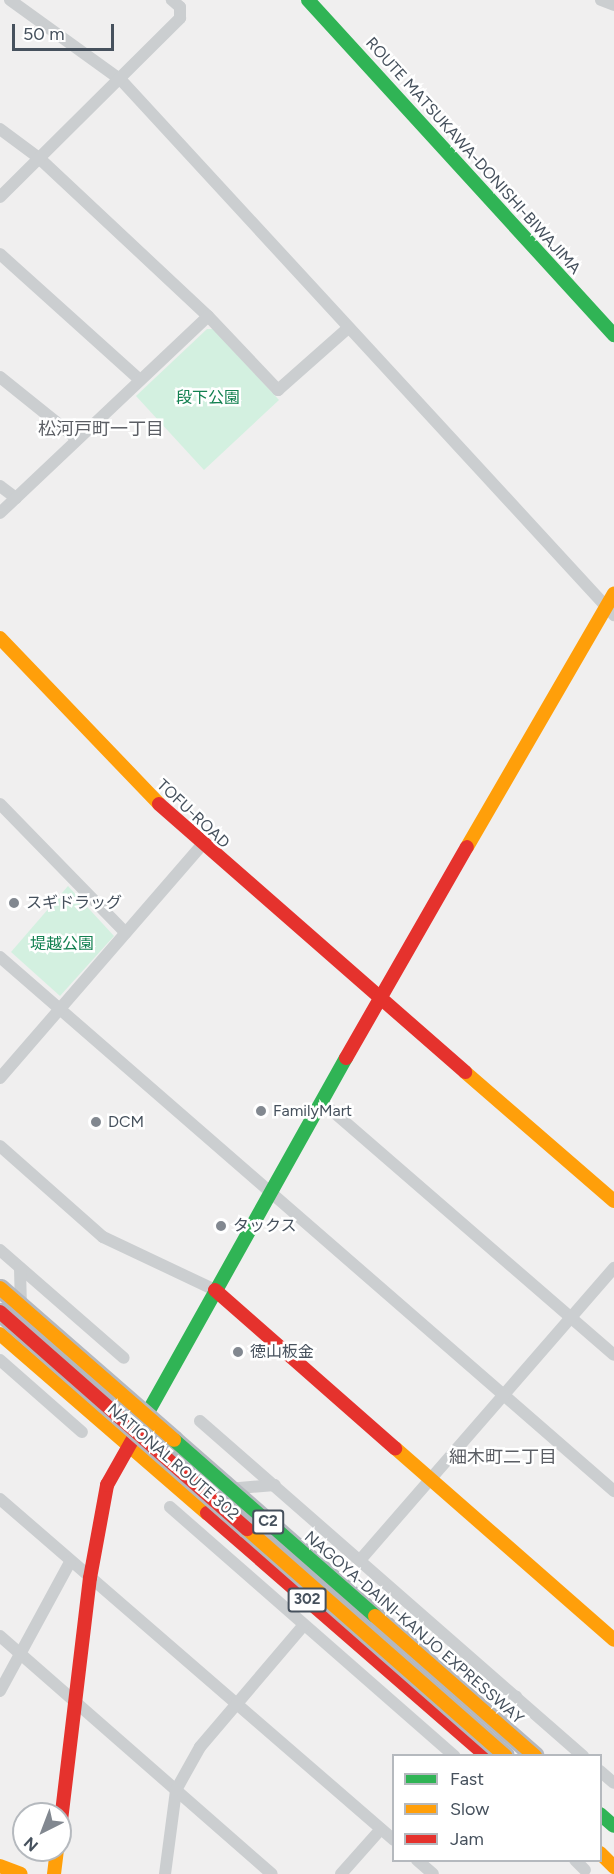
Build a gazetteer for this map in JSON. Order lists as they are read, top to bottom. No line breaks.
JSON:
{"streets":{"main road":["ROUTE MATSUKAWA-DONISHI-BIWAJIMA","TOFU-ROAD","NATIONAL ROUTE 302","C2","302","NAGOYA-DAINI-KANJO EXPRESSWAY"]},"districts":["松河戸町一丁目","細木町二丁目"],"parks":["段下公園","堤越公園"],"places":["スギドラッグ","FamilyMart","DCM","タックス","徳山板金"],"legend":["Fast","Slow","Jam"],"scale_bar":"50 m","north":"bottom left"}
